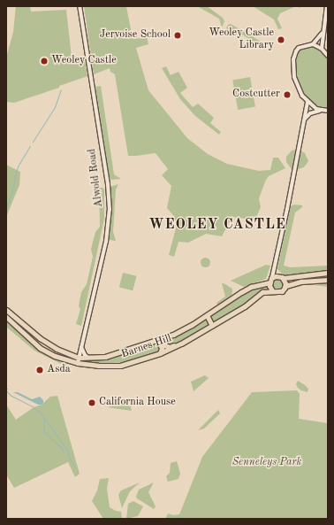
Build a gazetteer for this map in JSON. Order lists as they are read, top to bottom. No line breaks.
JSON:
{"streets":{"main road":["Barnes Hill"],"street":["Alwold Road"]},"crossings":[["Alwold Road","Barnes Hill"]],"districts":["WEOLEY CASTLE"],"parks":["Senneleys Park"],"places":["Jervoise School","Weoley Castle Library","Weoley Castle","Costcutter","Asda","California House"]}
